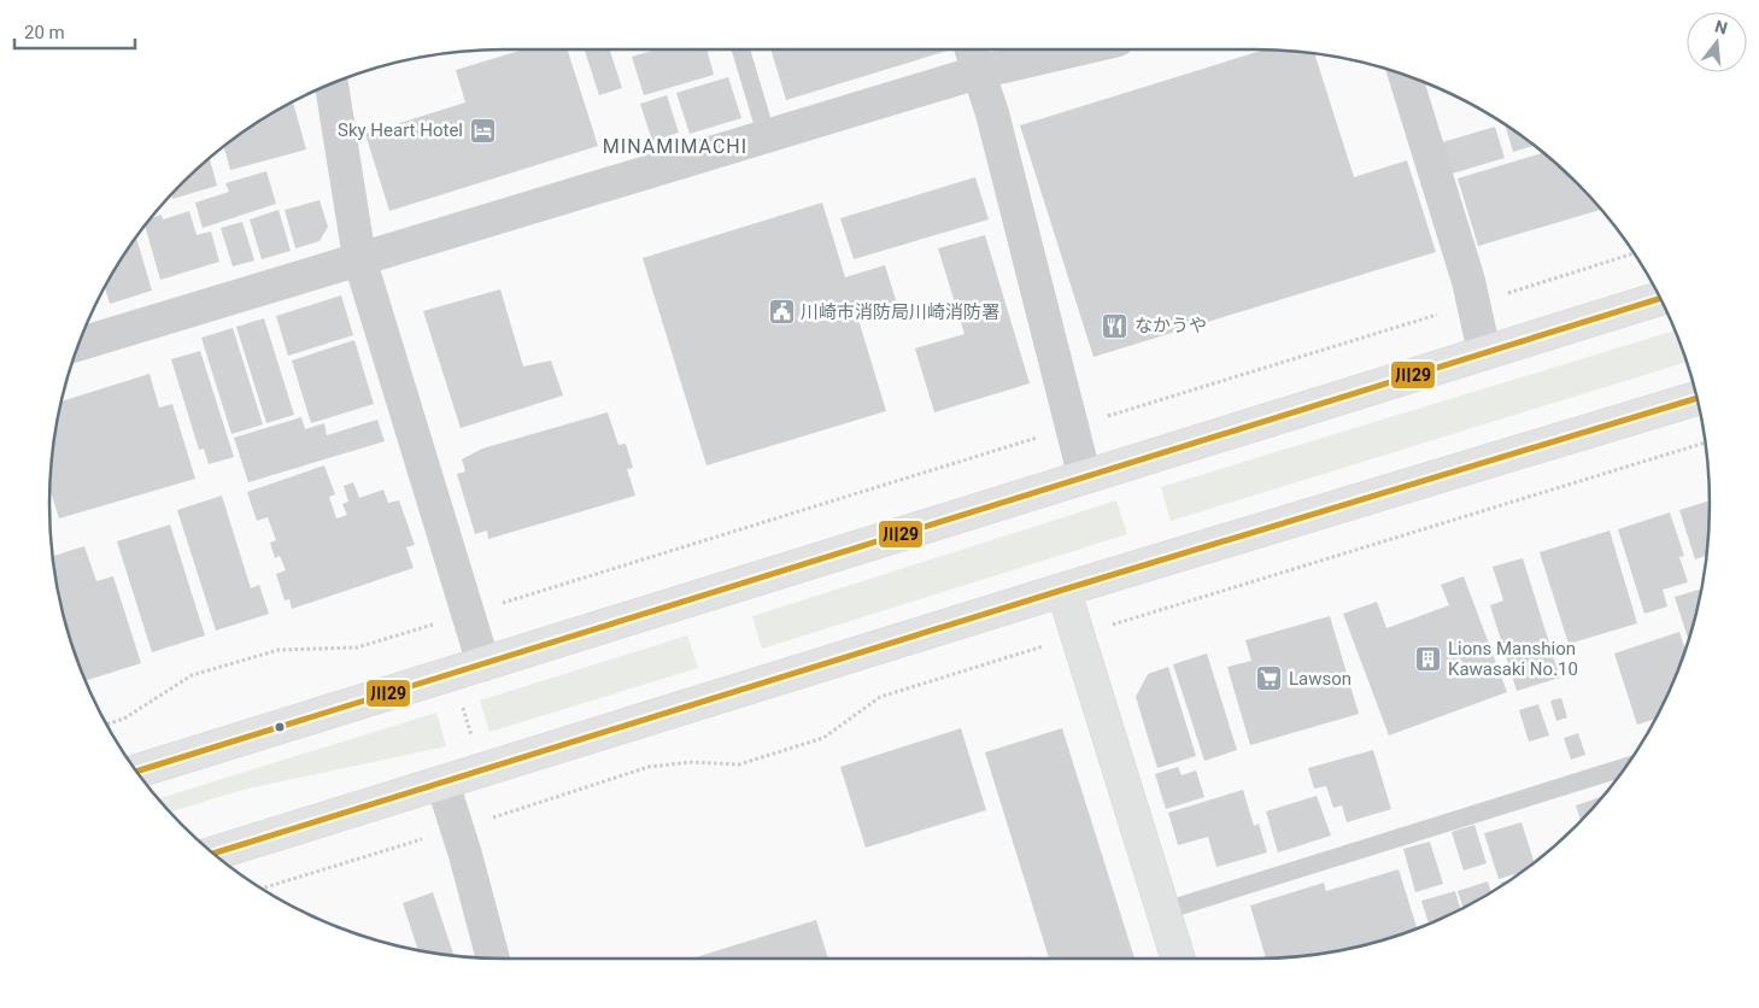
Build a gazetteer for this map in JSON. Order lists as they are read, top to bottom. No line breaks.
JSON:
{"districts":["MINAMIMACHI"],"places":{"hotel":["Sky Heart Hotel"],"public building":["川崎市消防局川崎消防署"],"restaurant":["なかうや"],"building":["Lions Manshion Kawasaki No.10"],"supermarket":["Lawson"]},"lines":["transit line 川29"],"scale_bar":"20 m","north":"top"}
